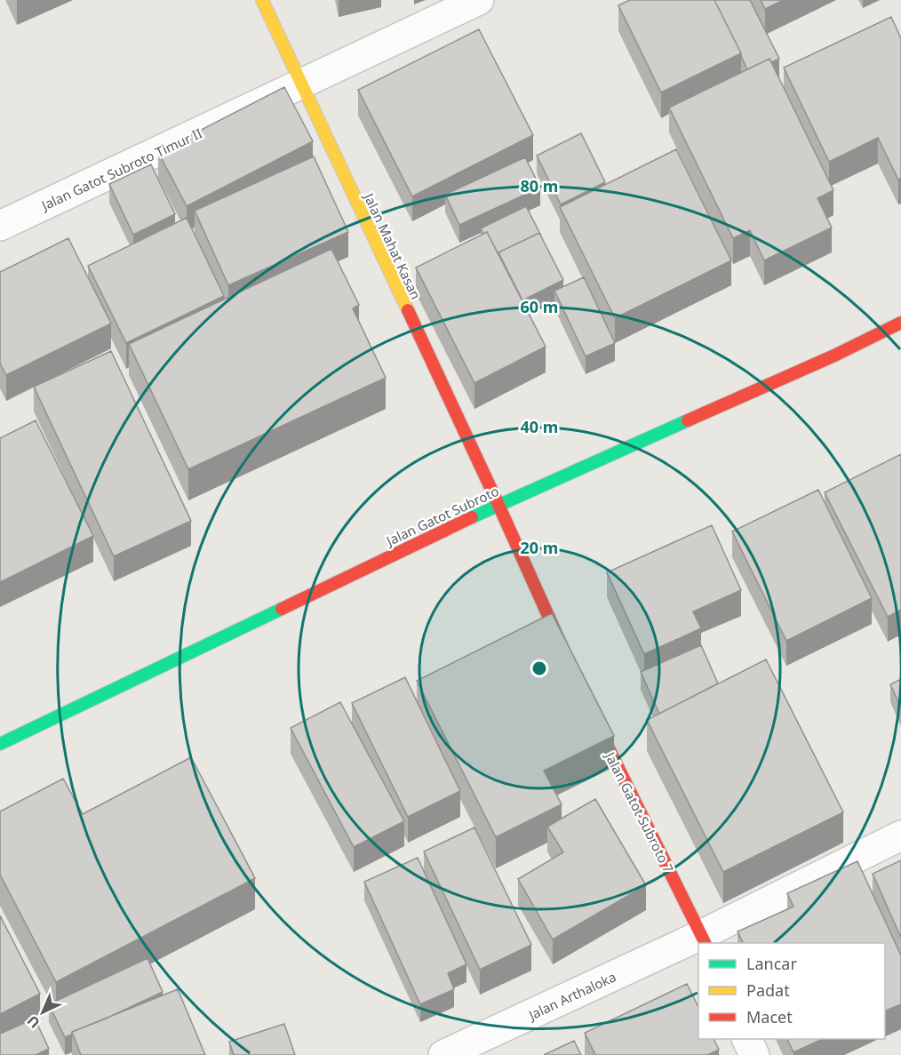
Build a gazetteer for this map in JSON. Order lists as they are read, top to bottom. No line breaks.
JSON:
{"streets":{"main road":["Jalan Mahat Kasan","Jalan Gatot Subroto","Jalan Gatot Subroto 7"],"street":["Jalan Gatot Subroto Timur II","Jalan Arthaloka"]},"crossings":[["Jalan Gatot Subroto Timur II","Jalan Mahat Kasan"],["Jalan Mahat Kasan","Jalan Gatot Subroto"],["Jalan Gatot Subroto 7","Jalan Arthaloka"]],"legend":["Lancar","Padat","Macet"],"north":"bottom left","rings":["80 m","60 m","40 m","20 m"]}
